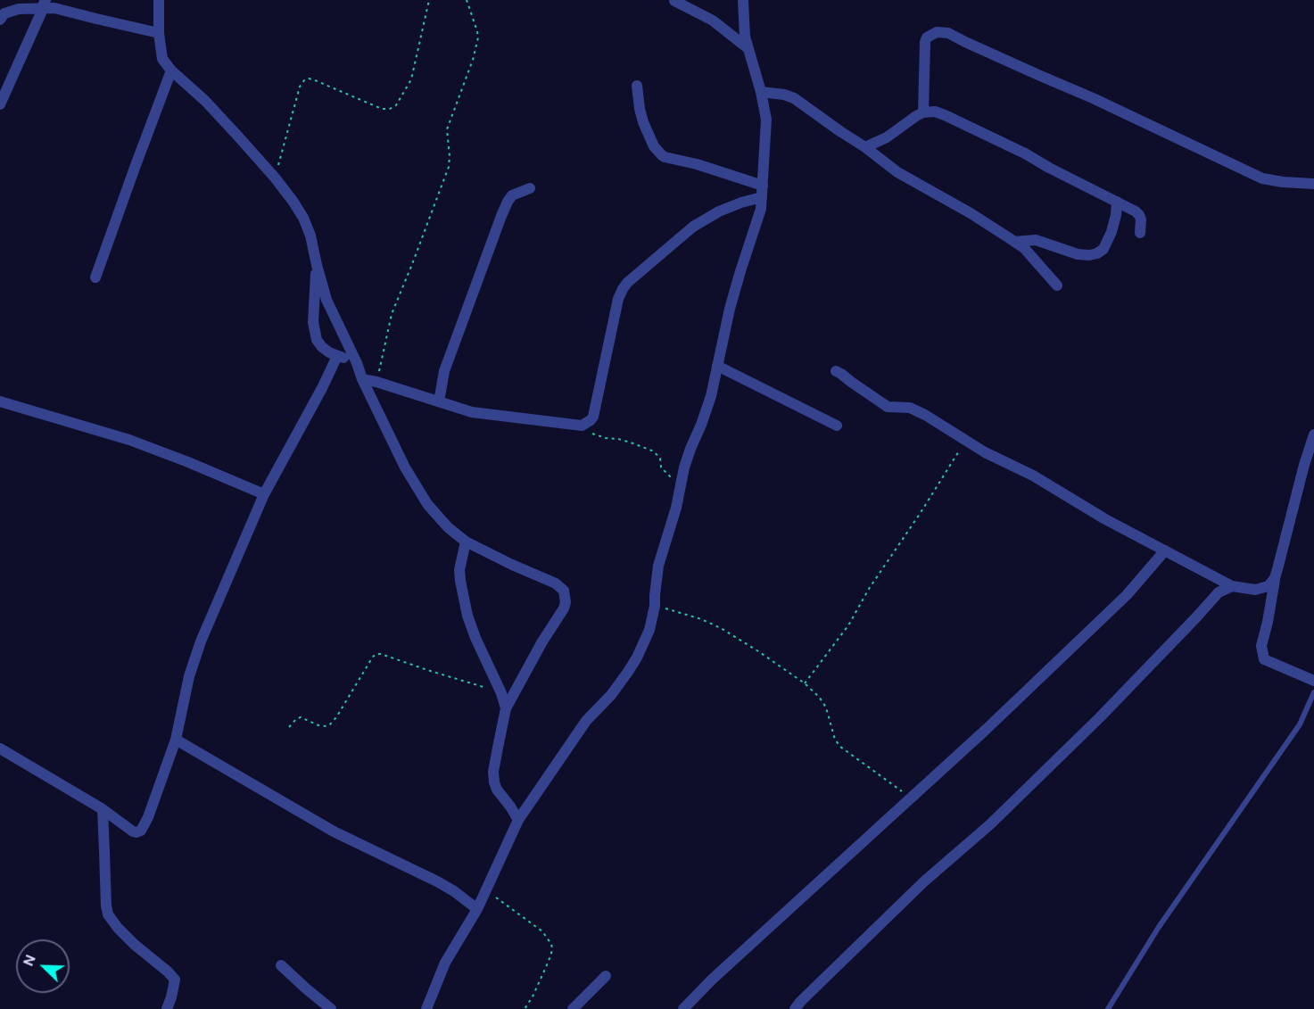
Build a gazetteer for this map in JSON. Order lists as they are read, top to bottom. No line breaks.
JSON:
{"north":"top left"}
